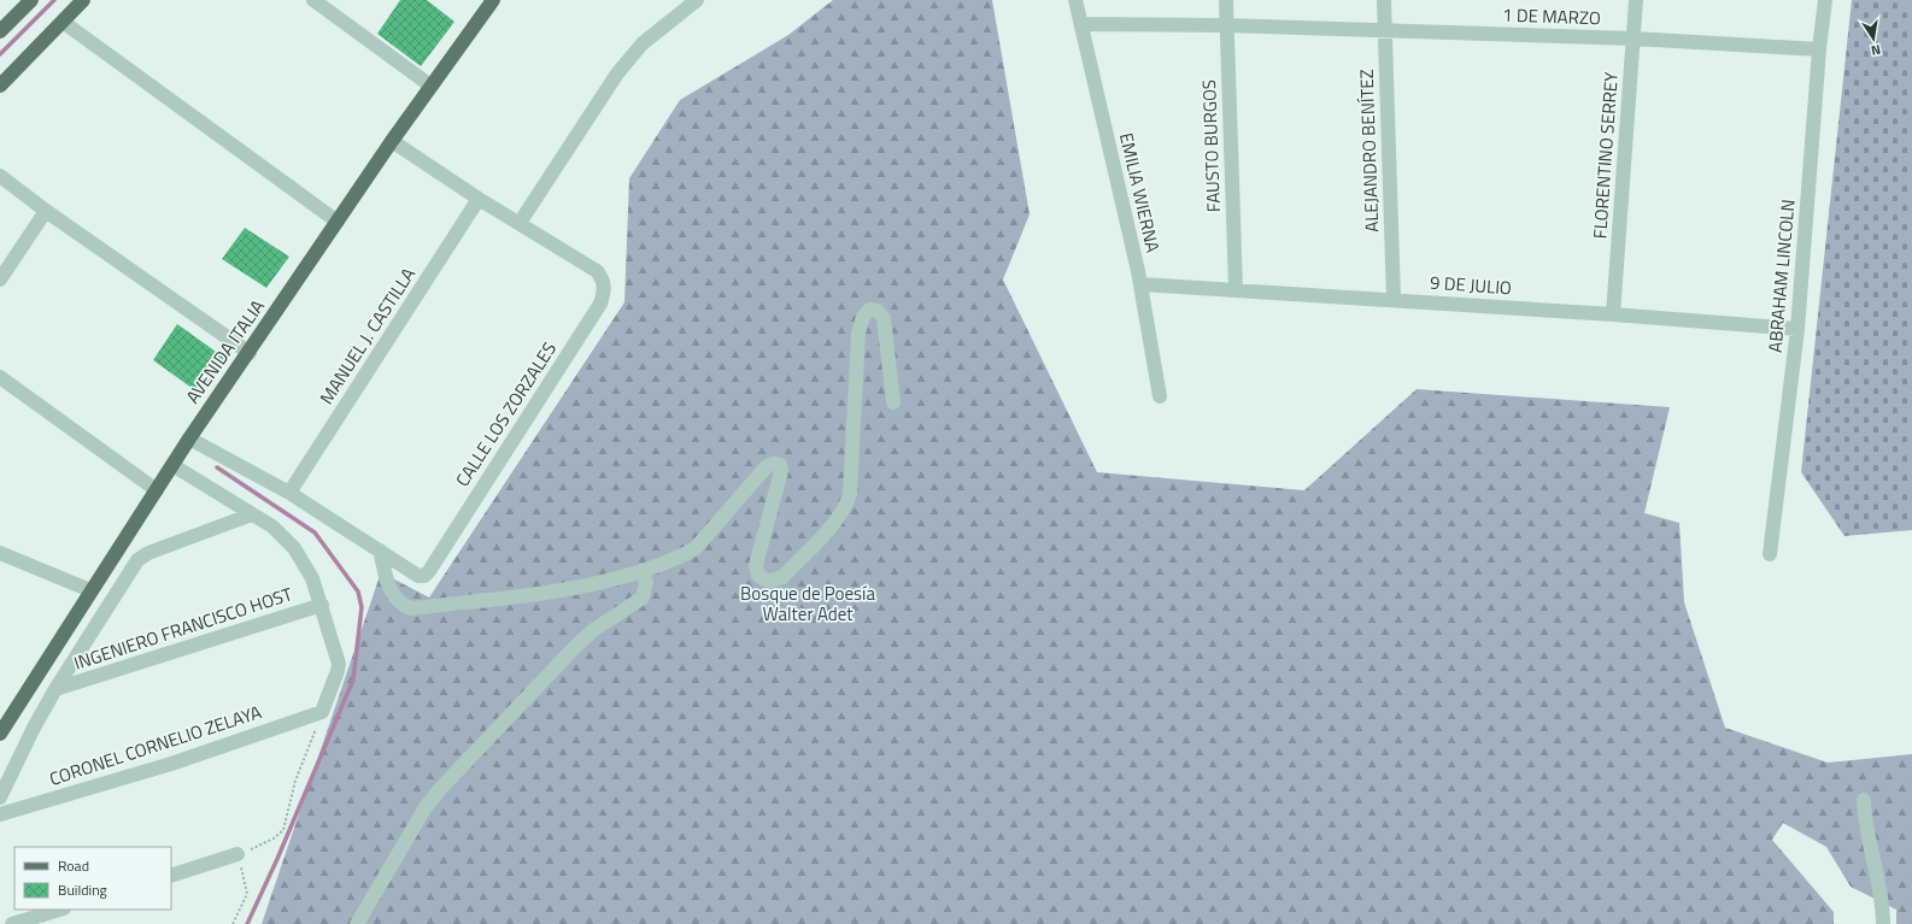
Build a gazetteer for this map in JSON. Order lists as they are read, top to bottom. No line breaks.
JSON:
{"streets":{"main road":["AVENIDA ITALIA"],"street":["1 DE MARZO","FAUSTO BURGOS","ALEJANDRO BENÍTEZ","FLORENTINO SERREY","EMILIA WIERNA","ABRAHAM LINCOLN","9 DE JULIO","MANUEL J. CASTILLA","CALLE LOS ZORZALES","INGENIERO FRANCISCO HOST","CORONEL CORNELIO ZELAYA"]},"crossings":[["1 DE MARZO","FAUSTO BURGOS"],["1 DE MARZO","ALEJANDRO BENÍTEZ"],["1 DE MARZO","FLORENTINO SERREY"],["1 DE MARZO","EMILIA WIERNA"],["1 DE MARZO","ABRAHAM LINCOLN"],["FAUSTO BURGOS","9 DE JULIO"],["ALEJANDRO BENÍTEZ","9 DE JULIO"],["FLORENTINO SERREY","9 DE JULIO"],["EMILIA WIERNA","9 DE JULIO"],["ABRAHAM LINCOLN","9 DE JULIO"]],"parks":["Bosque de Poesía Walter Adet"],"legend":["Road","Building"],"north":"bottom"}
